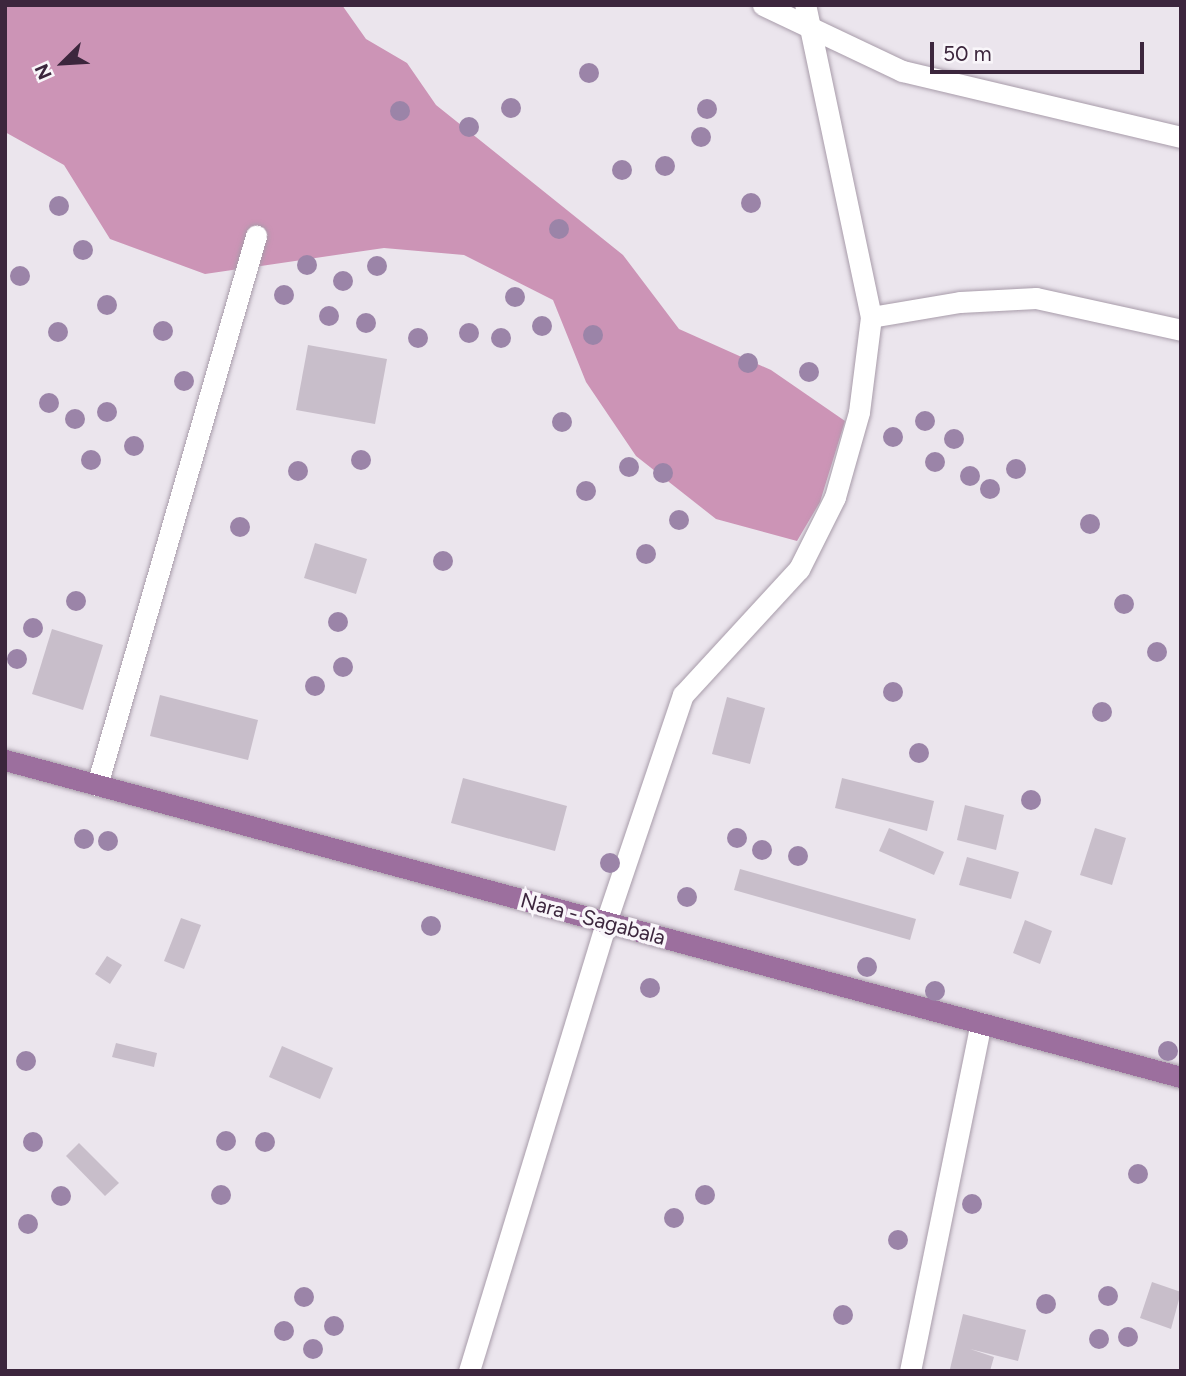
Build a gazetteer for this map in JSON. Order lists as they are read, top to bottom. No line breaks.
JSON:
{"streets":{"main road":["Nara - Sagabala"]},"scale_bar":"50 m","north":"bottom left"}
